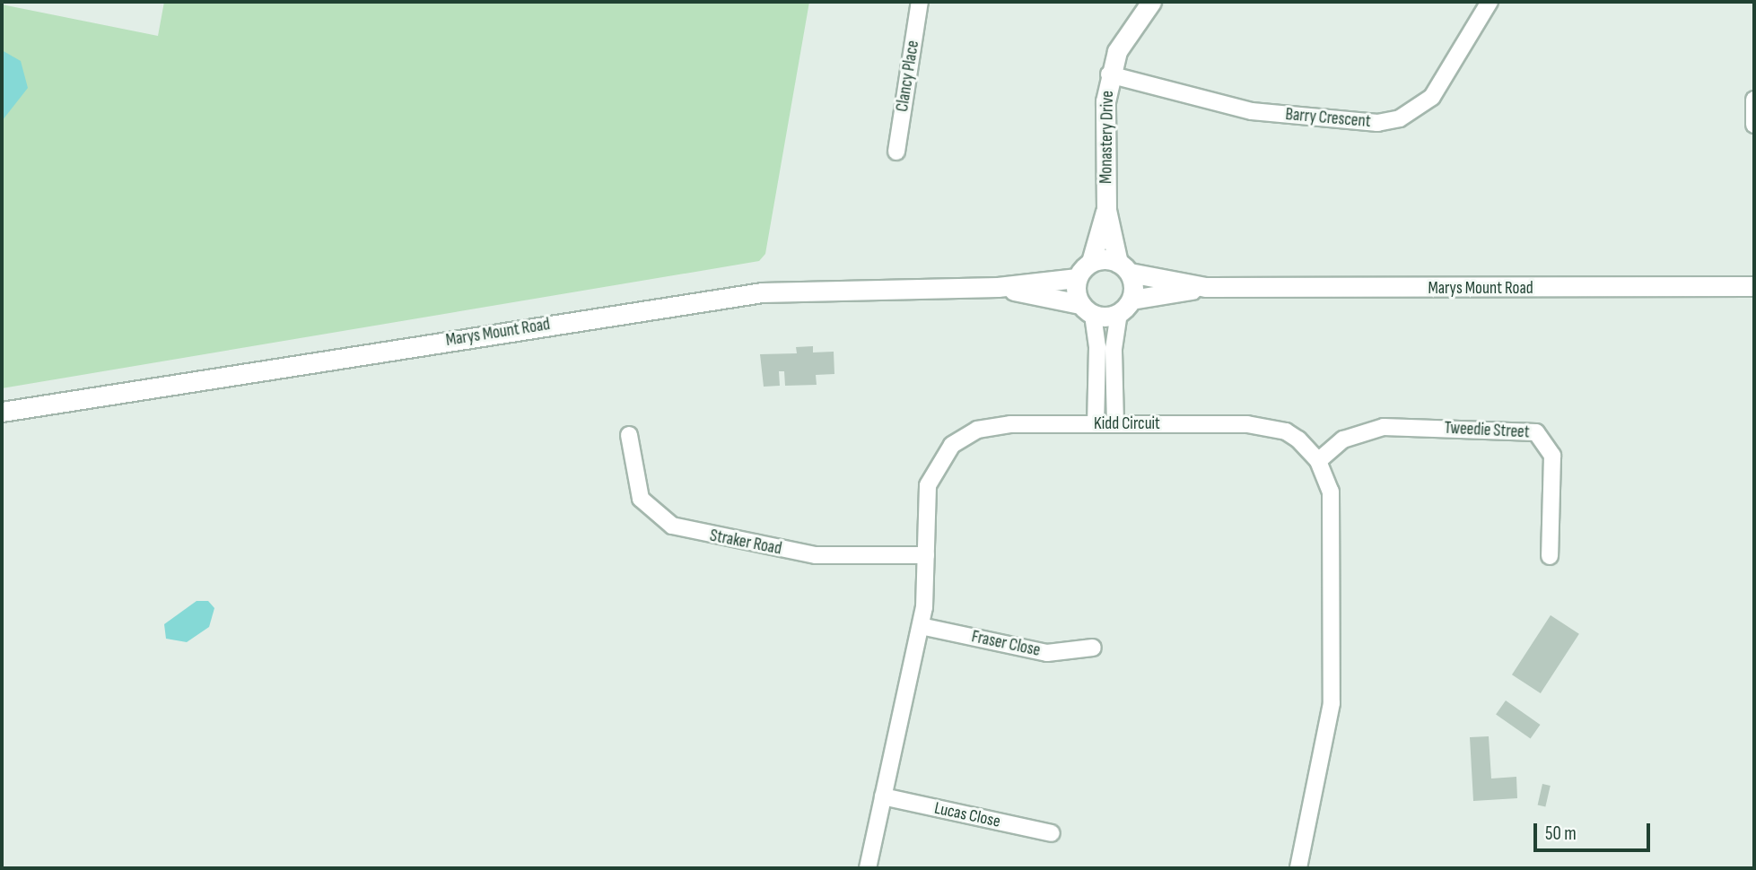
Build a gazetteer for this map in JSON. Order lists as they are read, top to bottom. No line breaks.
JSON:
{"streets":{"street":["Clancy Place","Barry Crescent","Monastery Drive","Marys Mount Road","Kidd Circuit","Tweedie Street","Straker Road","Fraser Close","Lucas Close"]},"crossings":[["Barry Crescent","Monastery Drive"],["Monastery Drive","Marys Mount Road"],["Kidd Circuit","Tweedie Street"],["Kidd Circuit","Straker Road"],["Kidd Circuit","Fraser Close"],["Kidd Circuit","Lucas Close"]],"scale_bar":"50 m"}
